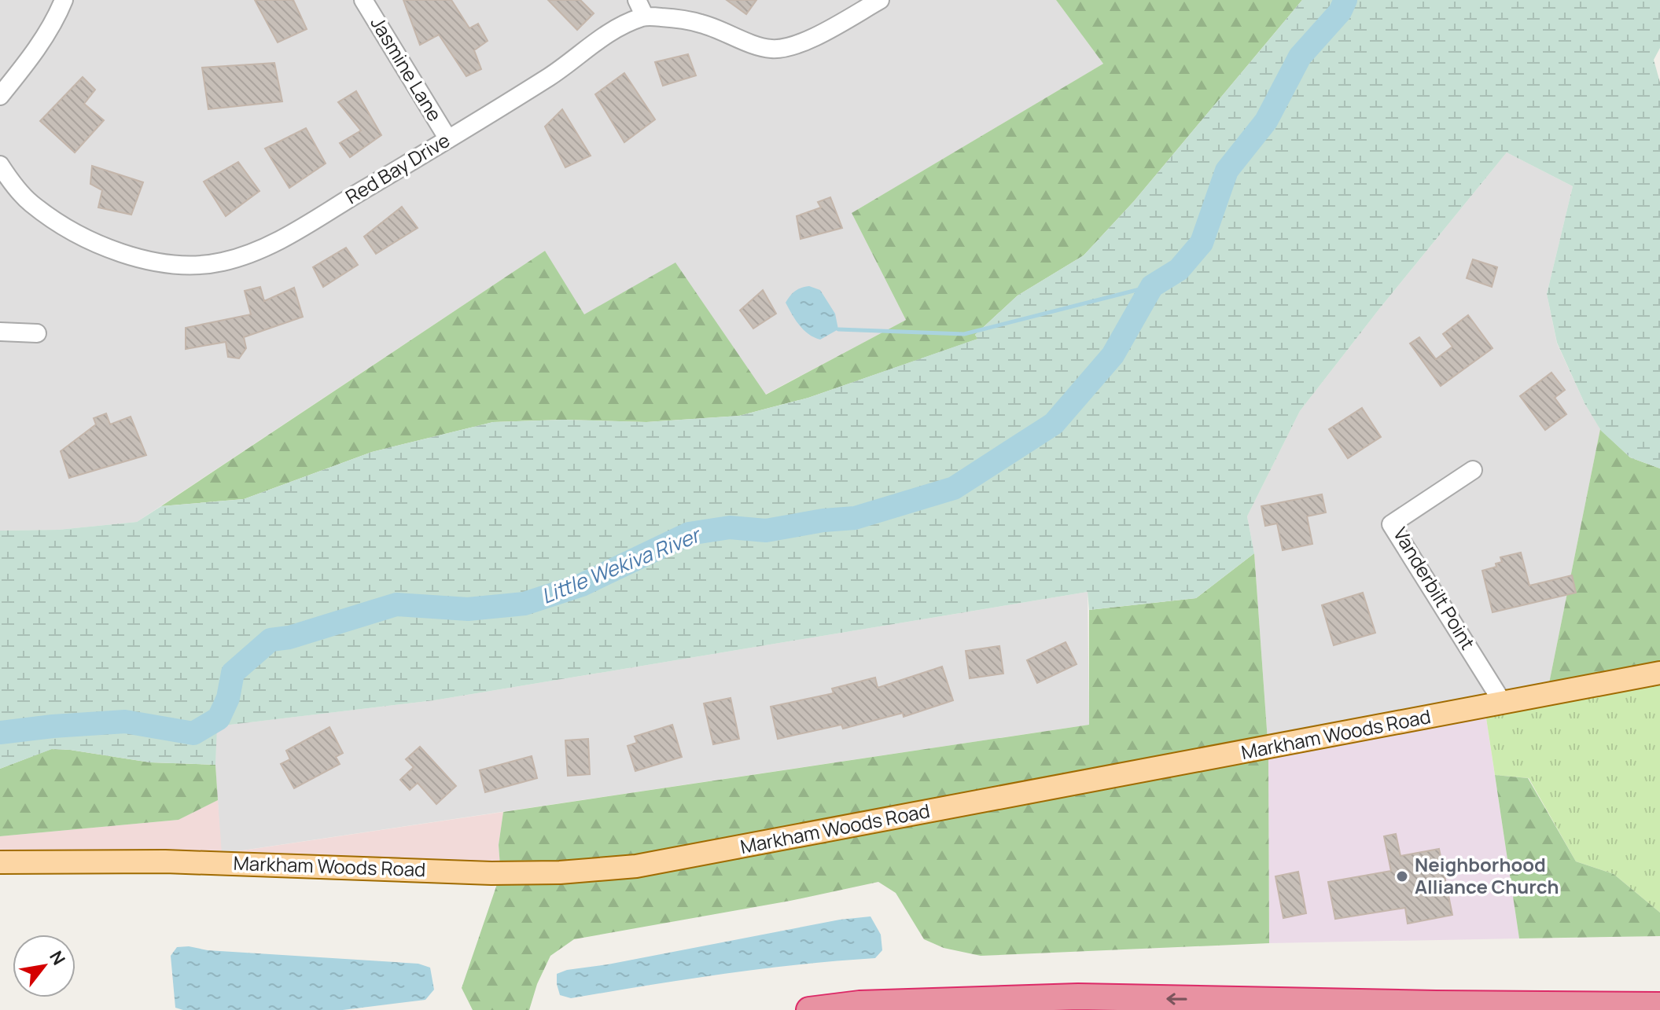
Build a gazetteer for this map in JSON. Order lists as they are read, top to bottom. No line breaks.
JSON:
{"streets":{"main road":["Markham Woods Road"],"street":["Jasmine Lane","Red Bay Drive","Vanderbilt Point"]},"crossings":[["Jasmine Lane","Red Bay Drive"],["Vanderbilt Point","Markham Woods Road"]],"water":["Little Wekiva River"],"places":["Neighborhood Alliance Church"],"north":"top right"}
